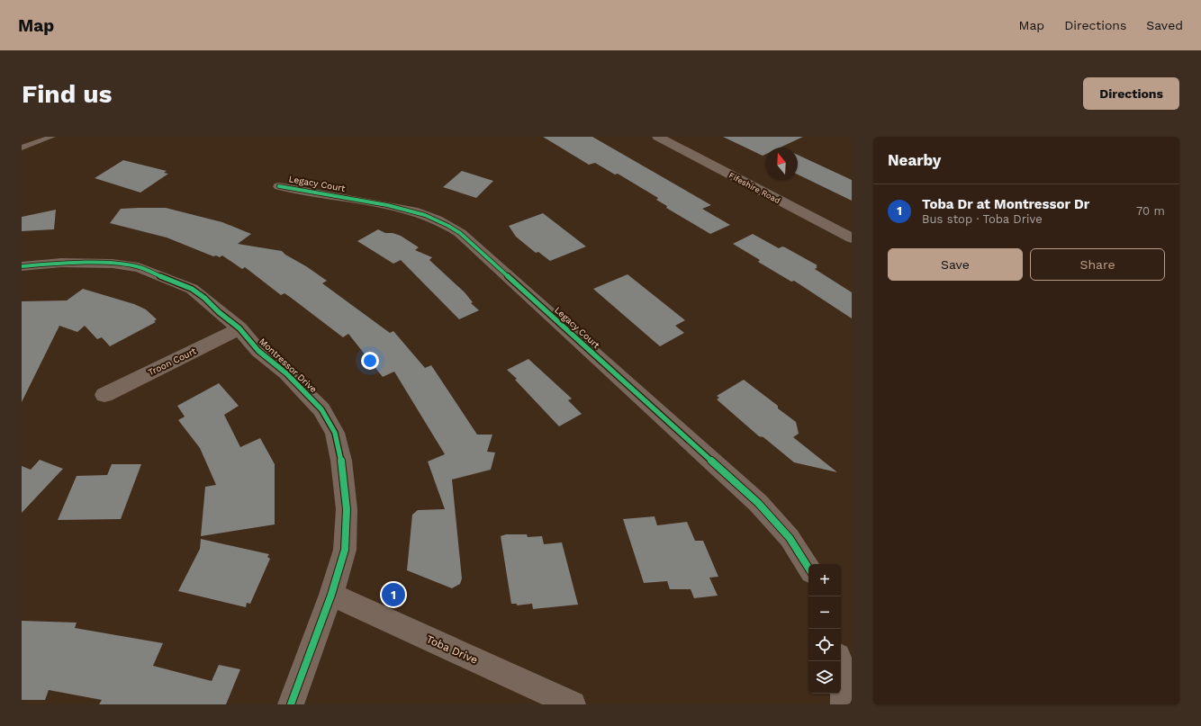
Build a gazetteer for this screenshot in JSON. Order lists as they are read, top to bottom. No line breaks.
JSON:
{"streets":{"street":["Legacy Court","Fifeshire Road","Troon Court","Montressor Drive","Toba Drive"]},"crossings":[["Troon Court","Montressor Drive"],["Montressor Drive","Toba Drive"]],"north":"top","page":{"header":"Map","nav":["Map","Directions","Saved"],"buttons":["Directions",["Save","Share"]],"title":"Find us","heading":"Nearby","list":[{"mark":"1","name":"Toba Dr at Montressor Dr","note":"Bus stop · Toba Drive","value":"70 m"}],"map_buttons":["+","−"],"pins":"1"}}
